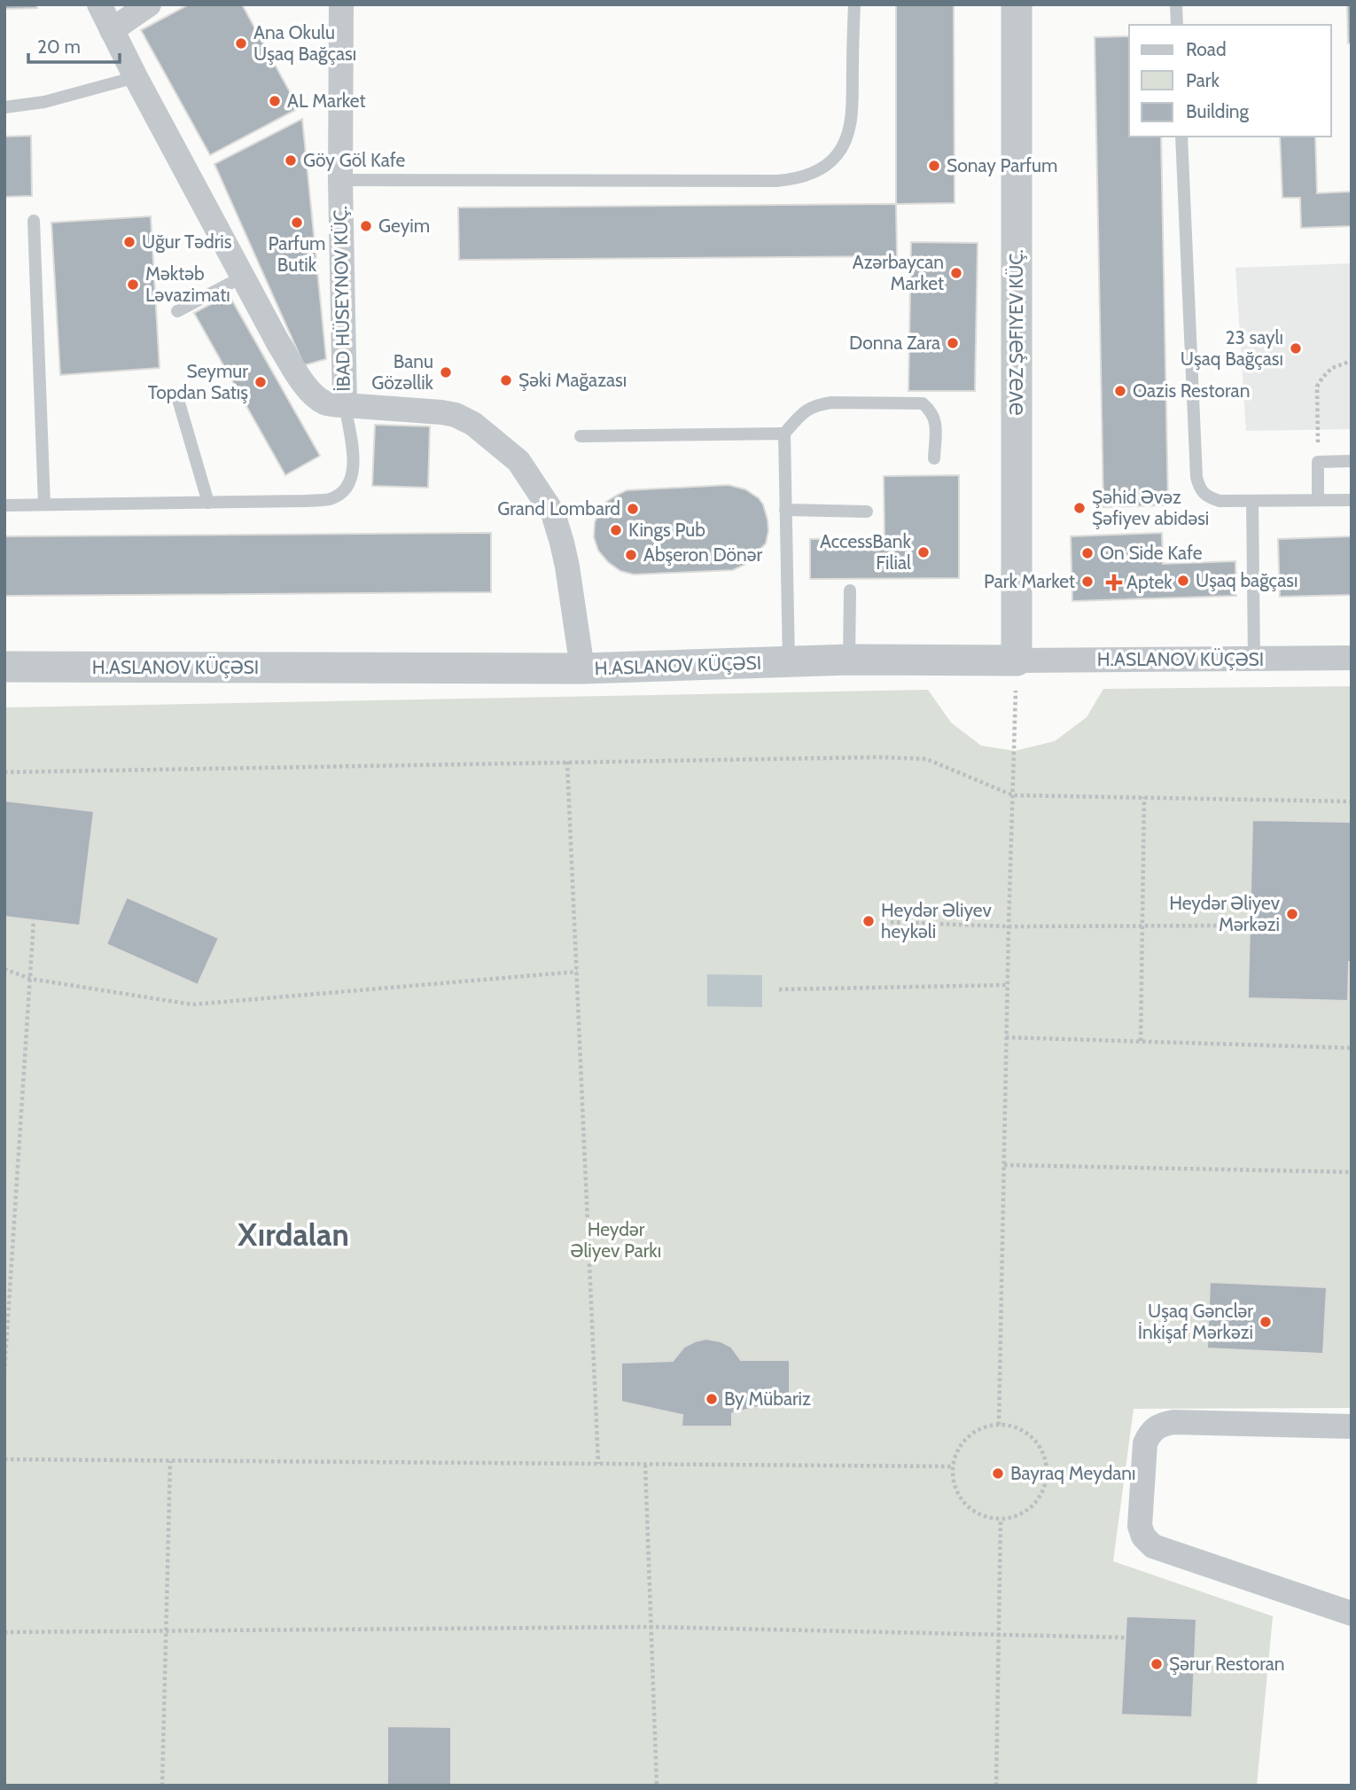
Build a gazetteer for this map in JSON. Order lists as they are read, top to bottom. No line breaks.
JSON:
{"streets":{"street":["İBAD HÜSEYNOV KÜÇ.","ƏVƏZ ŞƏFIYEV KÜÇ.","H.ASLANOV KÜÇƏSI"]},"crossings":[["İBAD HÜSEYNOV KÜÇ.","H.ASLANOV KÜÇƏSI"],["ƏVƏZ ŞƏFIYEV KÜÇ.","H.ASLANOV KÜÇƏSI"]],"districts":["Xırdalan"],"parks":["Heydər Əliyev Parkı"],"places":{"other":["Ana Okulu Uşaq Bağçası","AL Market","Göy Göl Kafe","Sonay Parfum","Parfum Butik","Geyim","Uğur Tədris","Azərbaycan Market","Məktəb Ləvazimatı","Donna Zara","23 saylı Uşaq Bağçası","Banu Gözəllik","Şəki Mağazası","Seymur Topdan Satış","Oazis Restoran","Şəhid Əvəz Şəfiyev abidəsi","Grand Lombard","Kings Pub","AccessBank Filial","On Side Kafe","Abşeron Dönər","Uşaq bağçası","Park Market","Heydər Əliyev Mərkəzi","Heydər Əliyev heykəli","Uşaq Gənclər İnkişaf Mərkəzi","By Mübariz","Bayraq Meydanı","Şərur Restoran"],"health":["Aptek"]},"legend":["Road","Park","Building"],"scale_bar":"20 m"}
